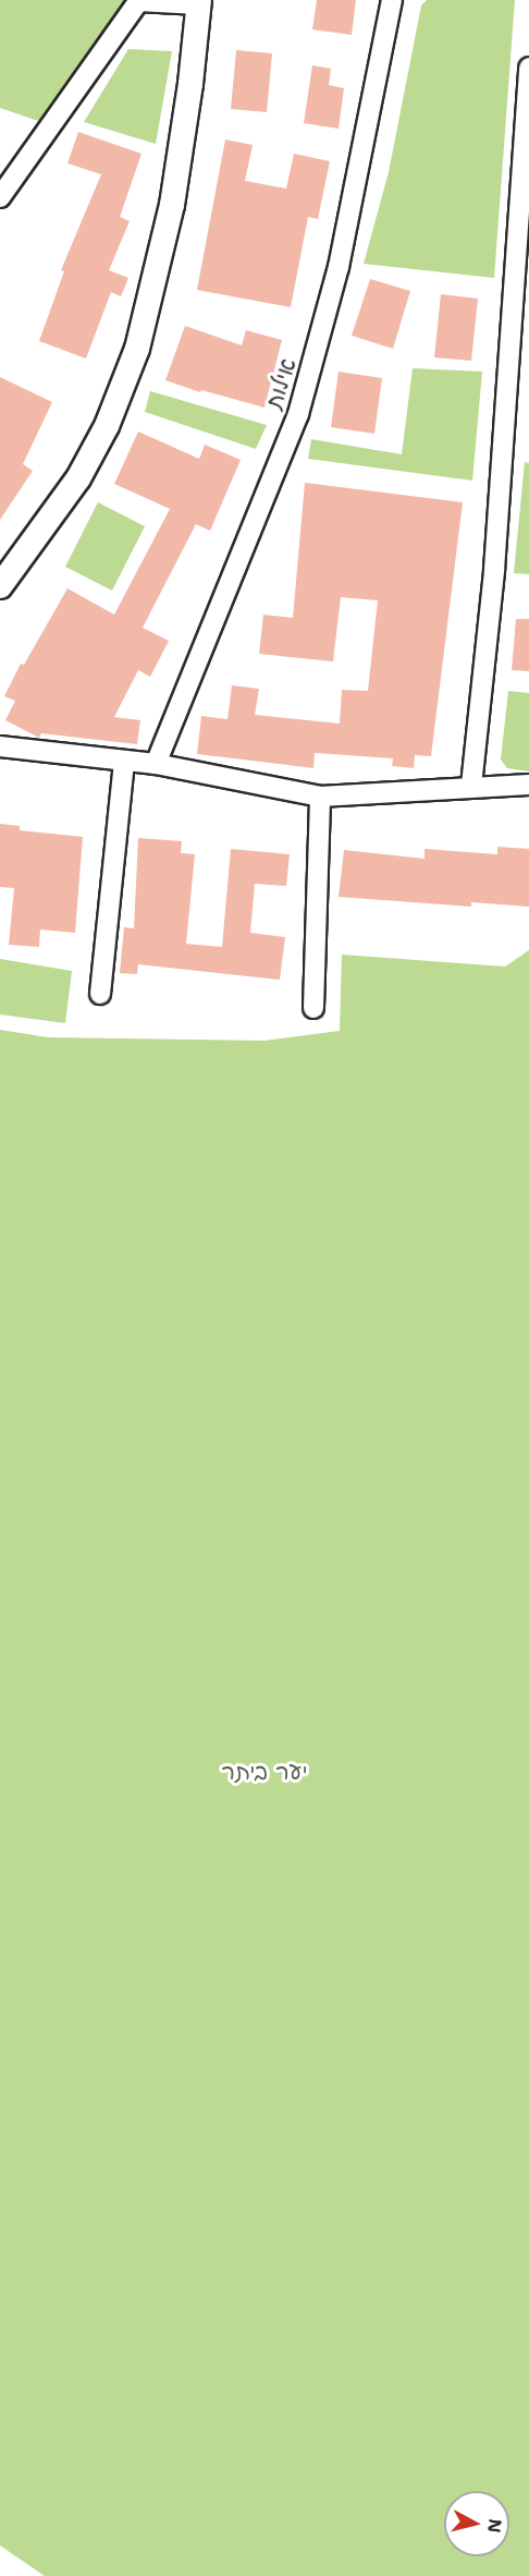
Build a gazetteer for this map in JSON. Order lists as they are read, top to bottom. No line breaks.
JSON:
{"streets":{"street":["אילות"]},"parks":["יער ביתר"],"north":"right"}
